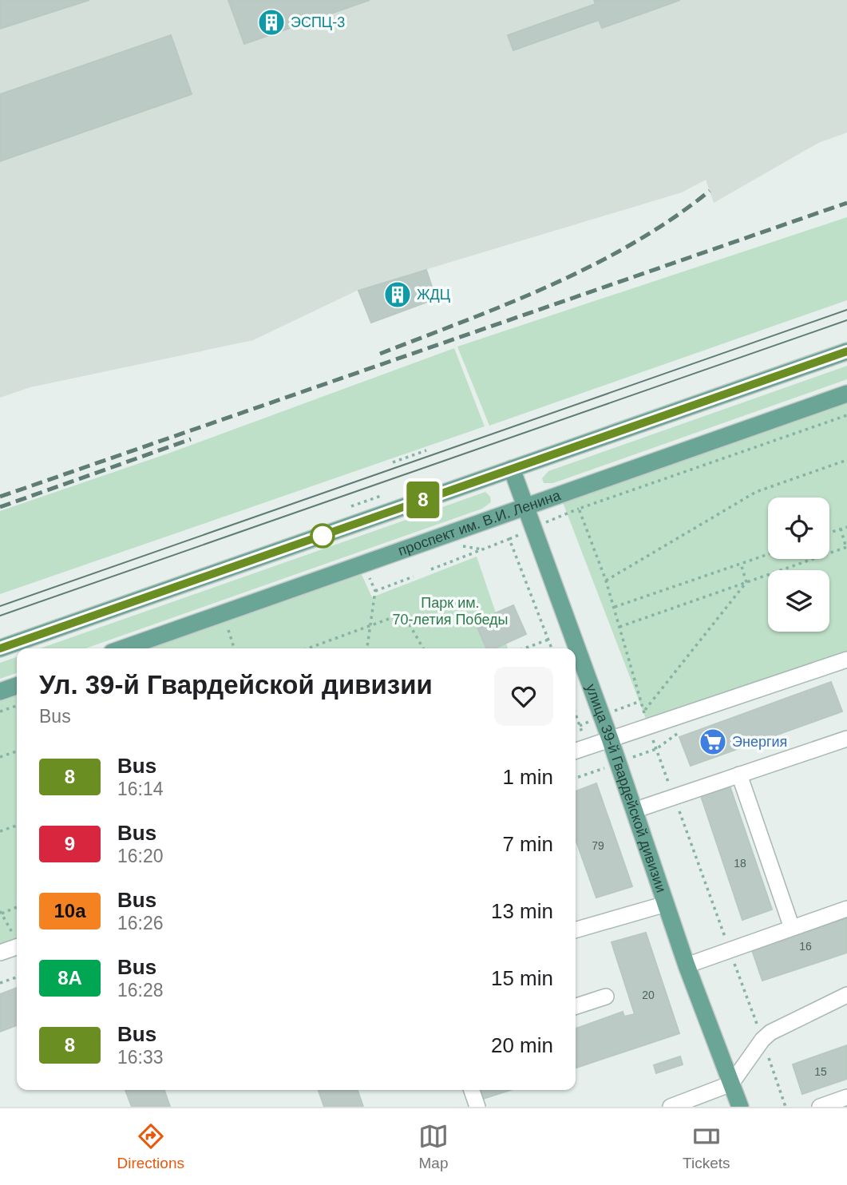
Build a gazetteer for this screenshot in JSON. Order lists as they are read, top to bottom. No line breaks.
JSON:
{"streets":{"main road":["проспект им. В.И. Ленина","улица 39-й Гвардейской дивизии"]},"crossings":[["проспект им. В.И. Ленина","улица 39-й Гвардейской дивизии"]],"parks":["Парк им. 70-летия Победы"],"places":{"building":["ЭСПЦ-3","ЖДЦ"],"supermarket":["Энергия"]},"lines":["bus line 8"],"house_numbers":["79","18","16","20","15"],"page":{"on_map":"8","heading":["Ул. 39-й Гвардейской дивизии","Bus"],"list":[{"mark":"8","name":"Bus","note":"16:14","value":"1 min"},{"mark":"9","name":"Bus","note":"16:20","value":"7 min"},{"mark":"10а","name":"Bus","note":"16:26","value":"13 min"},{"mark":"8А","name":"Bus","note":"16:28","value":"15 min"},{"mark":"8","name":"Bus","note":"16:33","value":"20 min"}],"tabs":["Directions","Map","Tickets"]}}
